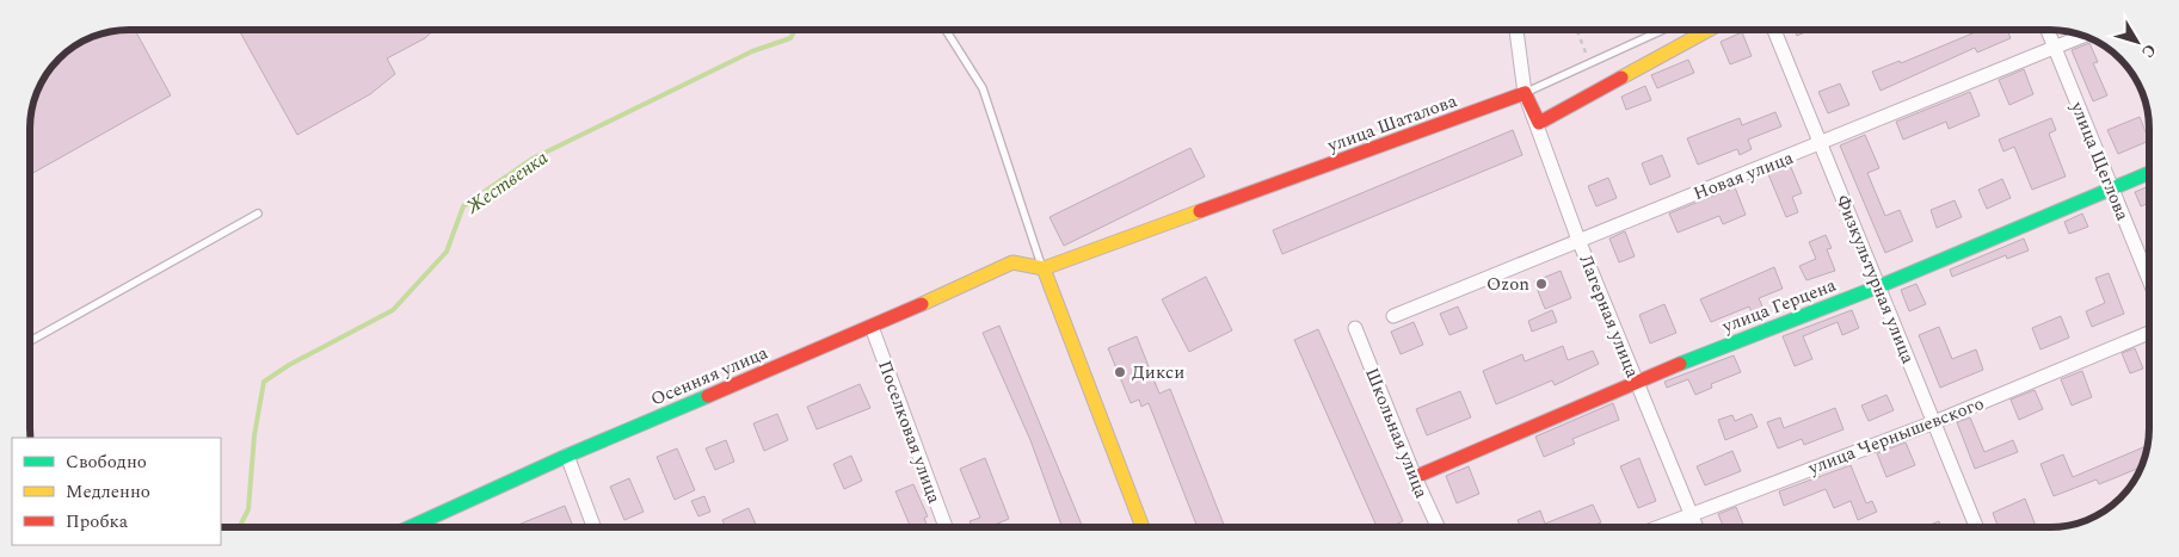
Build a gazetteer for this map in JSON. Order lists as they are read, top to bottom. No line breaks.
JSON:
{"streets":{"street":["улица Шаталова","улица Щеглова","Новая улица","Физкультурная улица","улица Герцена","Лагерная улица","Осенняя улица","Поселковая улица","Школьная улица","улица Чернышевского"]},"crossings":[["улица Шаталова","Лагерная улица"],["улица Шаталова","Осенняя улица"],["улица Щеглова","Новая улица"],["улица Щеглова","улица Герцена"],["Новая улица","Физкультурная улица"],["Новая улица","Лагерная улица"],["Физкультурная улица","улица Герцена"],["Физкультурная улица","улица Чернышевского"],["улица Герцена","Лагерная улица"],["улица Герцена","Школьная улица"],["Лагерная улица","улица Чернышевского"],["Осенняя улица","Поселковая улица"]],"water":["Жественка"],"places":["Ozon","Дикси"],"legend":["Свободно","Медленно","Пробка"],"north":"bottom right"}
